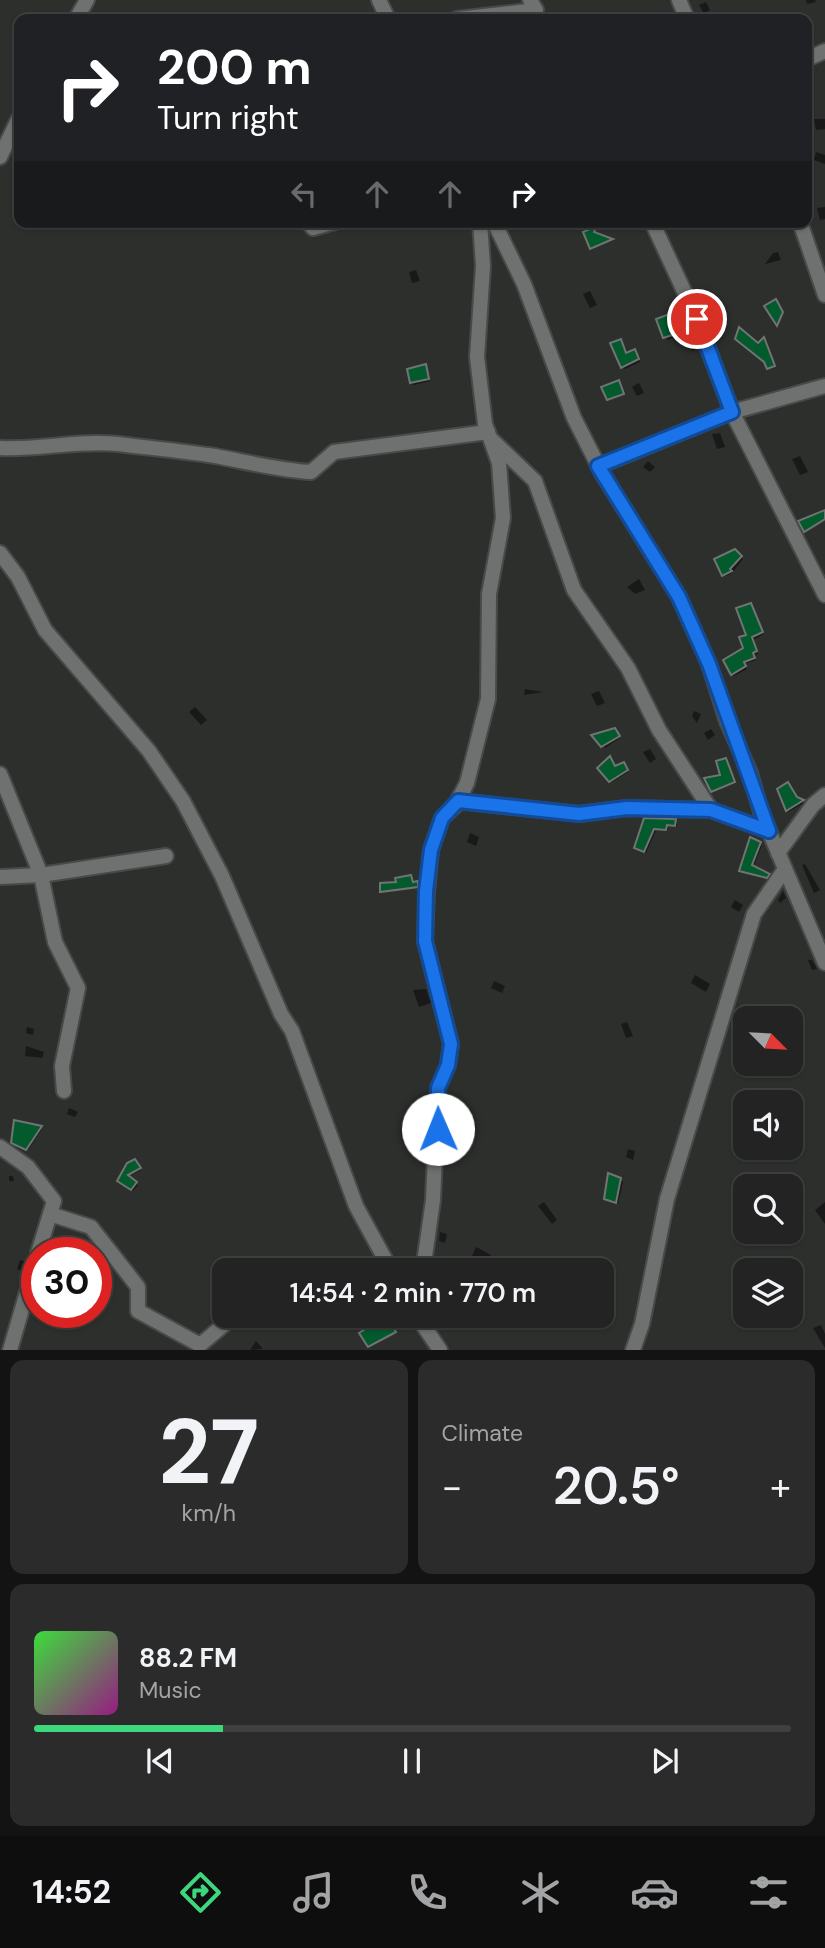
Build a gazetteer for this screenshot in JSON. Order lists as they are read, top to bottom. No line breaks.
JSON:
{"north":"bottom right","page":{"turn":["200 m","Turn right"],"limit":"30","trip":"14:54 · 2 min · 770 m","tile":[["27","km/h"],"Climate"],"heat":["−","20.5°","+"],"song":["88.2 FM","Music"],"tabs":"14:52"}}
